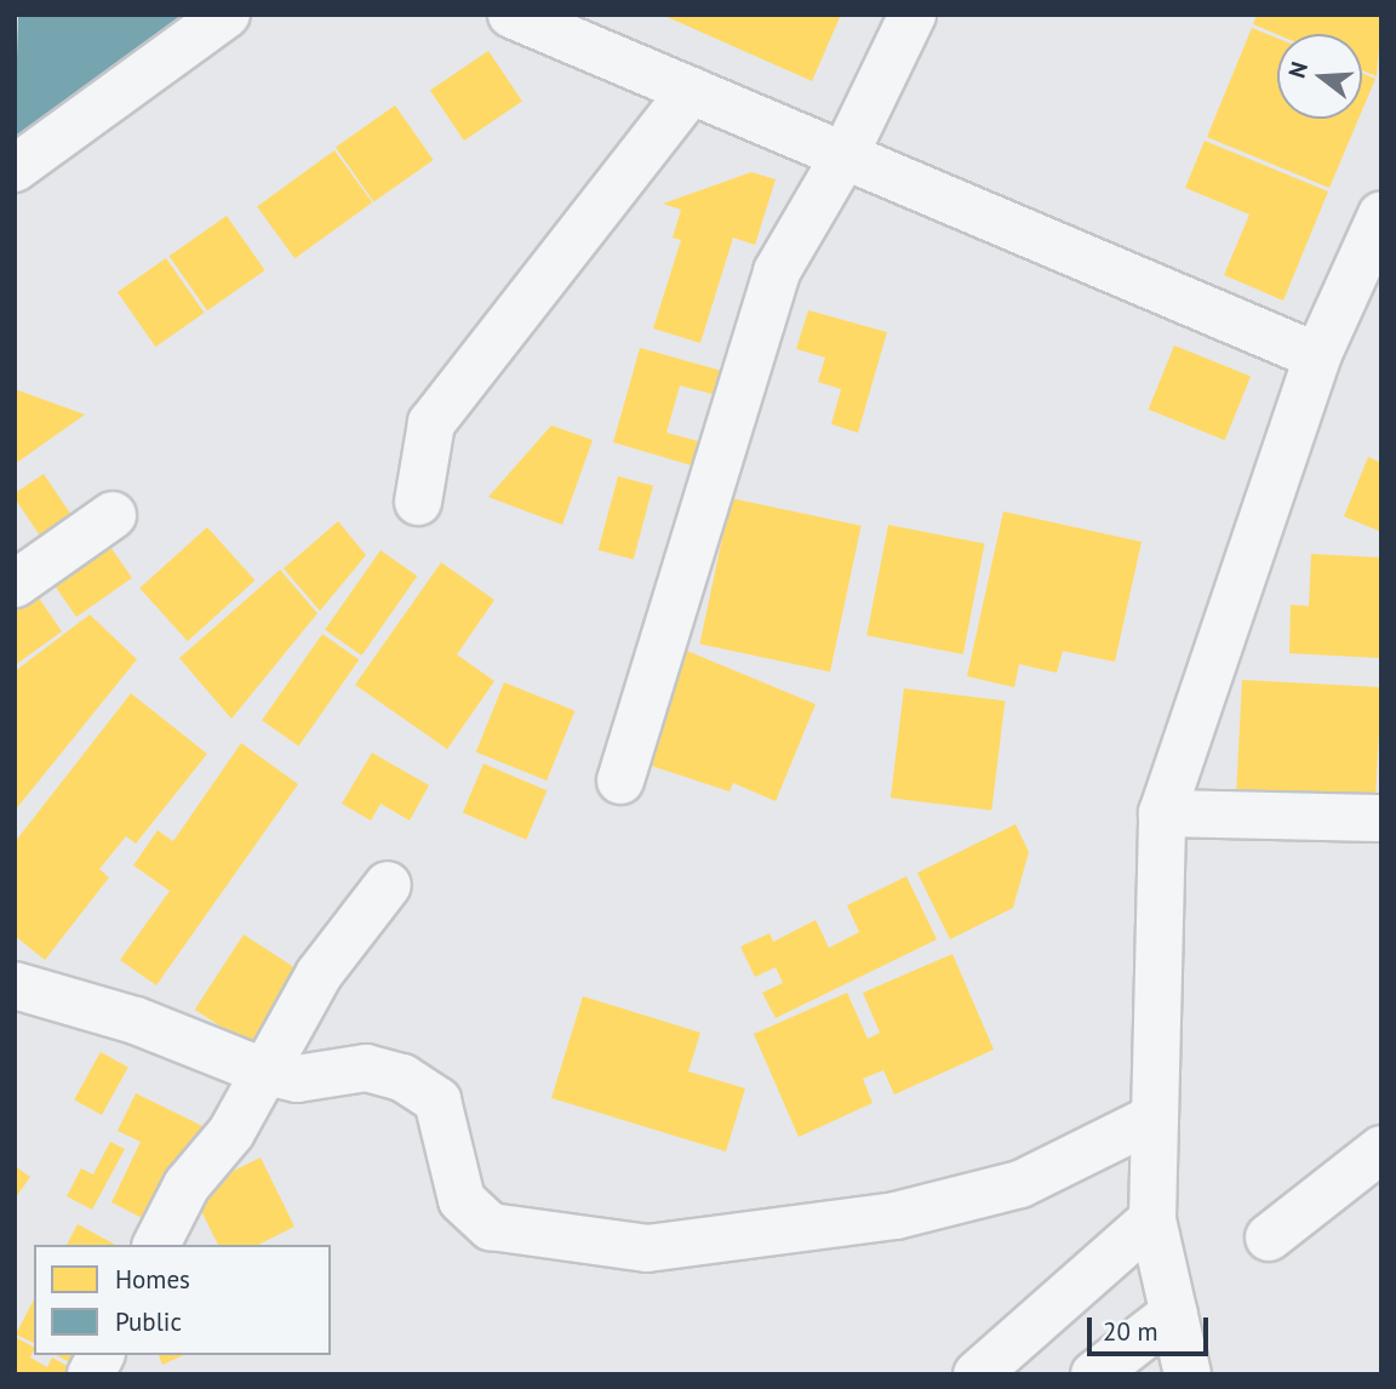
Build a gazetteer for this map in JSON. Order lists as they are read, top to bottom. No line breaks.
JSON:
{"legend":["Homes","Public"],"scale_bar":"20 m","north":"left"}
